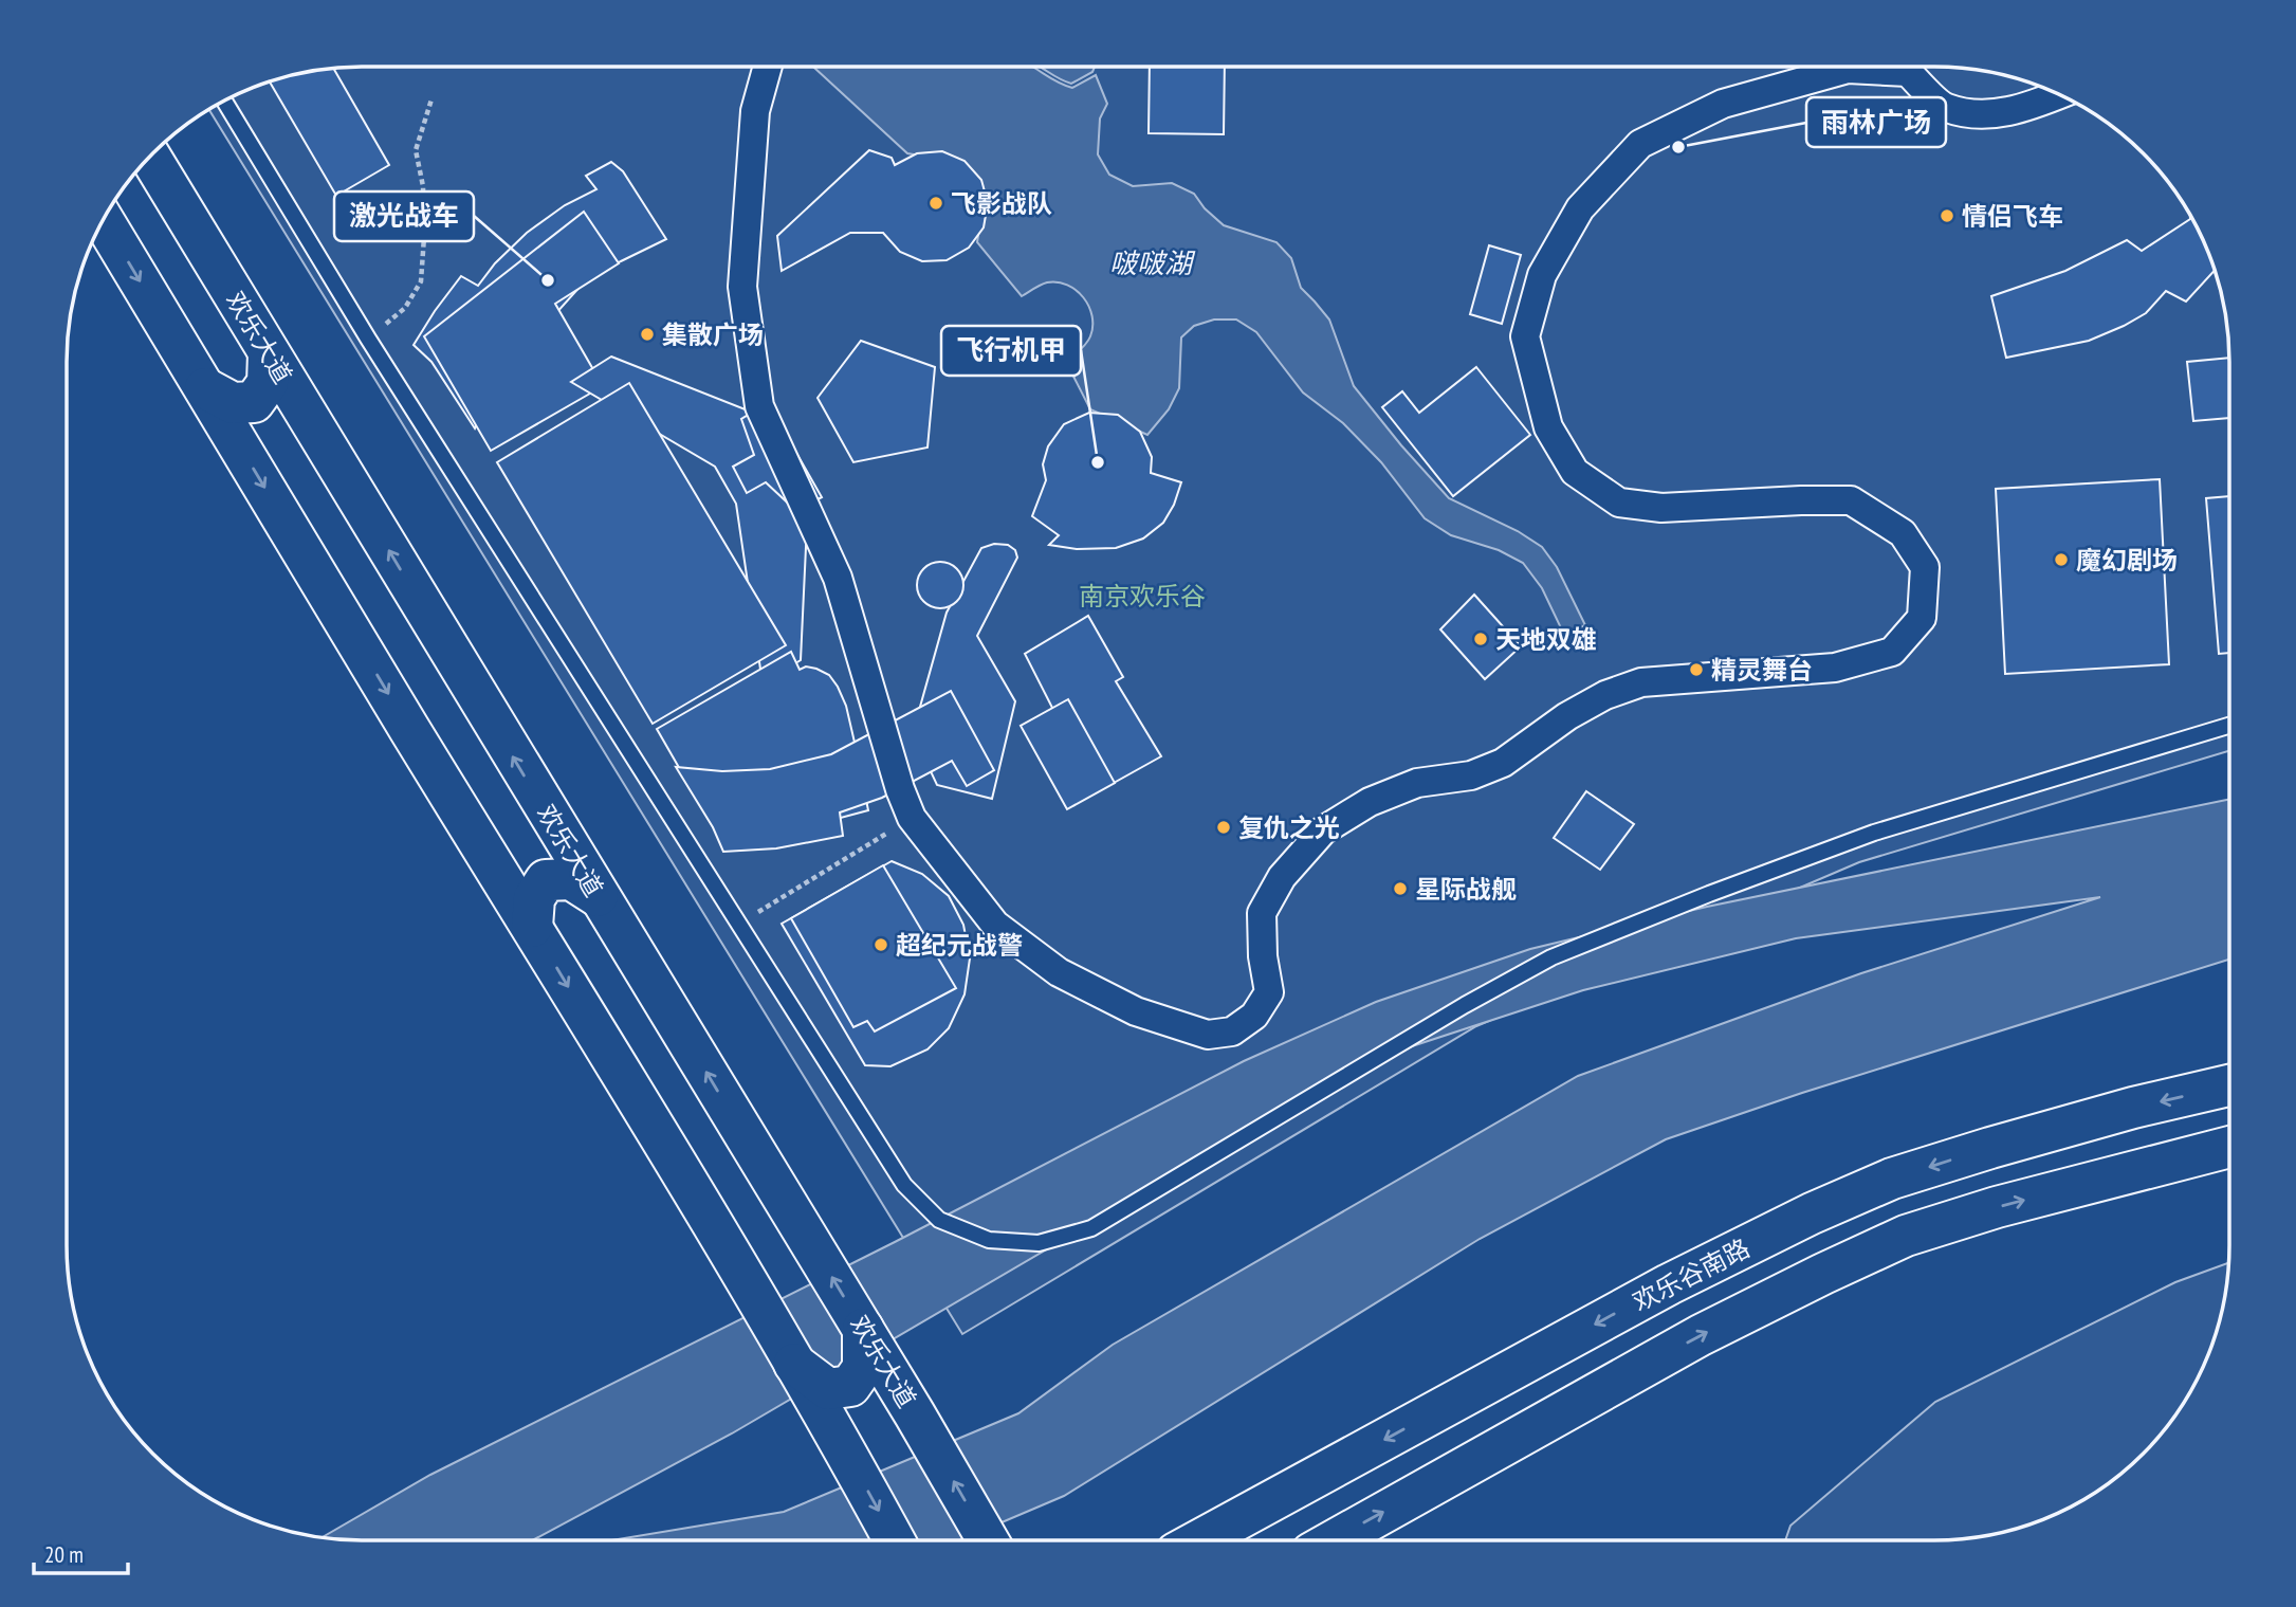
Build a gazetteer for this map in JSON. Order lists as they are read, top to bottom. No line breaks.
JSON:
{"streets":{"main road":["欢乐大道","欢乐谷南路"]},"water":["啵啵湖"],"parks":["南京欢乐谷"],"places":["雨林广场","飞影战队","情侣飞车","激光战车","集散广场","飞行机甲","魔幻剧场","天地双雄","精灵舞台","复仇之光","星际战舰","超纪元战警"],"scale_bar":"20 m"}
